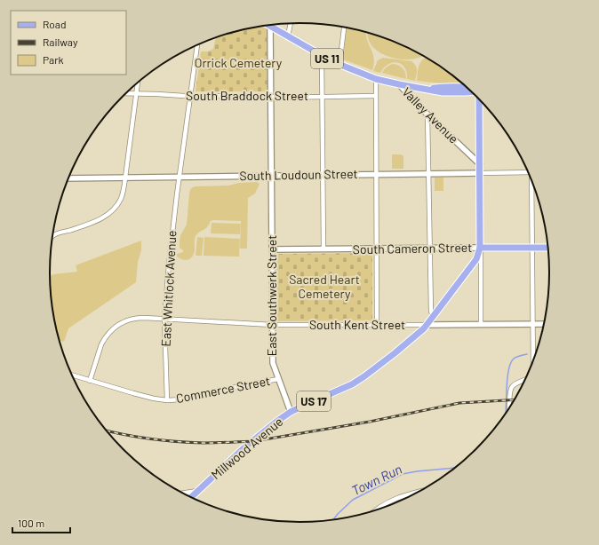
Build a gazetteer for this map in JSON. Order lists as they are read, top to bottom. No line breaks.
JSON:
{"streets":{"main road":["US 11","Valley Avenue","South Cameron Street","US 17","Millwood Avenue"],"street":["South Braddock Street","South Loudoun Street","East Whitlock Avenue","East Southwerk Street","South Kent Street","Commerce Street"]},"crossings":[["US 11","Valley Avenue"],["US 11","South Loudoun Street"],["US 11","South Cameron Street"],["US 11","Millwood Avenue"],["South Braddock Street","East Whitlock Avenue"],["South Braddock Street","East Southwerk Street"],["Valley Avenue","East Southwerk Street"],["South Loudoun Street","East Whitlock Avenue"],["South Loudoun Street","East Southwerk Street"],["South Cameron Street","East Southwerk Street"],["South Cameron Street","Millwood Avenue"],["East Whitlock Avenue","South Kent Street"],["East Whitlock Avenue","Commerce Street"],["East Southwerk Street","South Kent Street"],["East Southwerk Street","Commerce Street"],["East Southwerk Street","Millwood Avenue"],["South Kent Street","Commerce Street"],["South Kent Street","Millwood Avenue"]],"water":["Town Run"],"parks":["Orrick Cemetery","Sacred Heart Cemetery"],"legend":["Road","Railway","Park"],"scale_bar":"100 m"}
